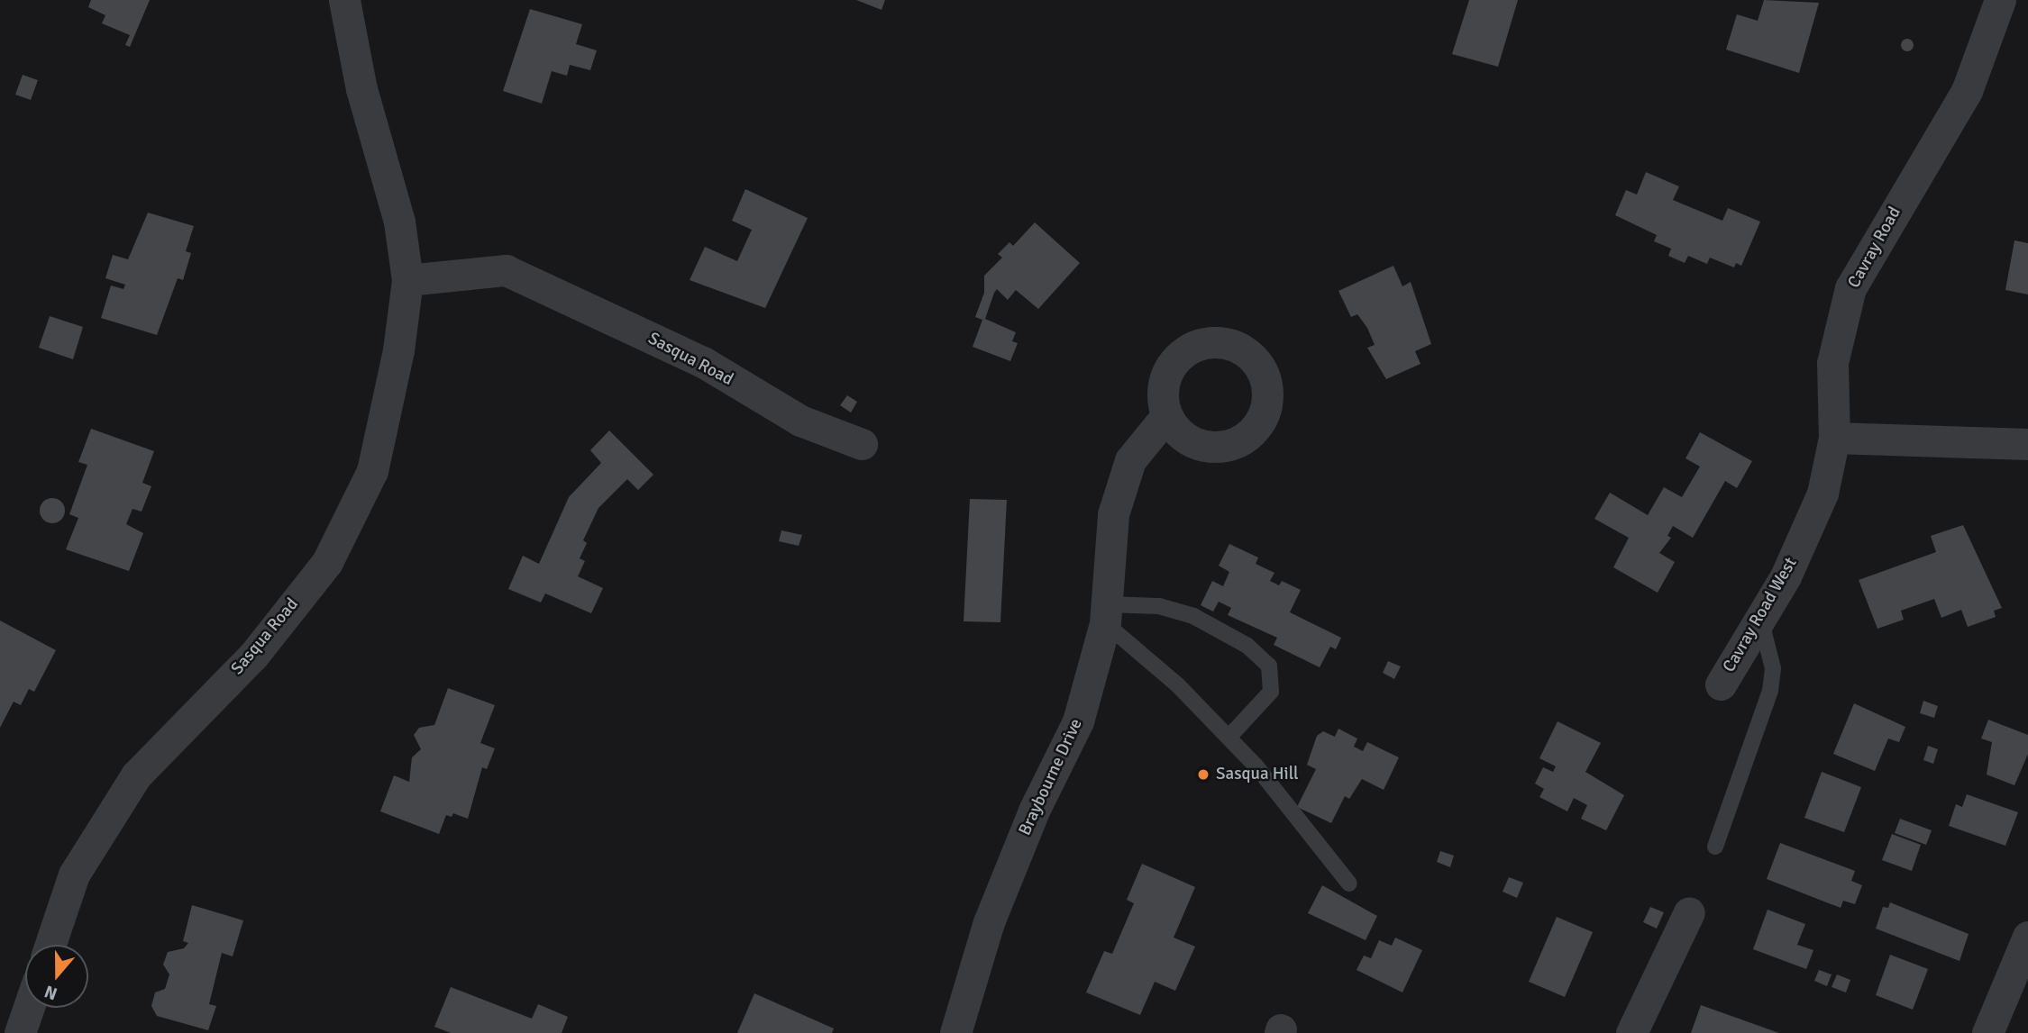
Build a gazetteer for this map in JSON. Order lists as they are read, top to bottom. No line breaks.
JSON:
{"streets":{"street":["Cavray Road","Sasqua Road","Cavray Road West","Braybourne Drive"]},"crossings":[["Cavray Road","Cavray Road West"]],"places":["Sasqua Hill"],"north":"bottom"}
